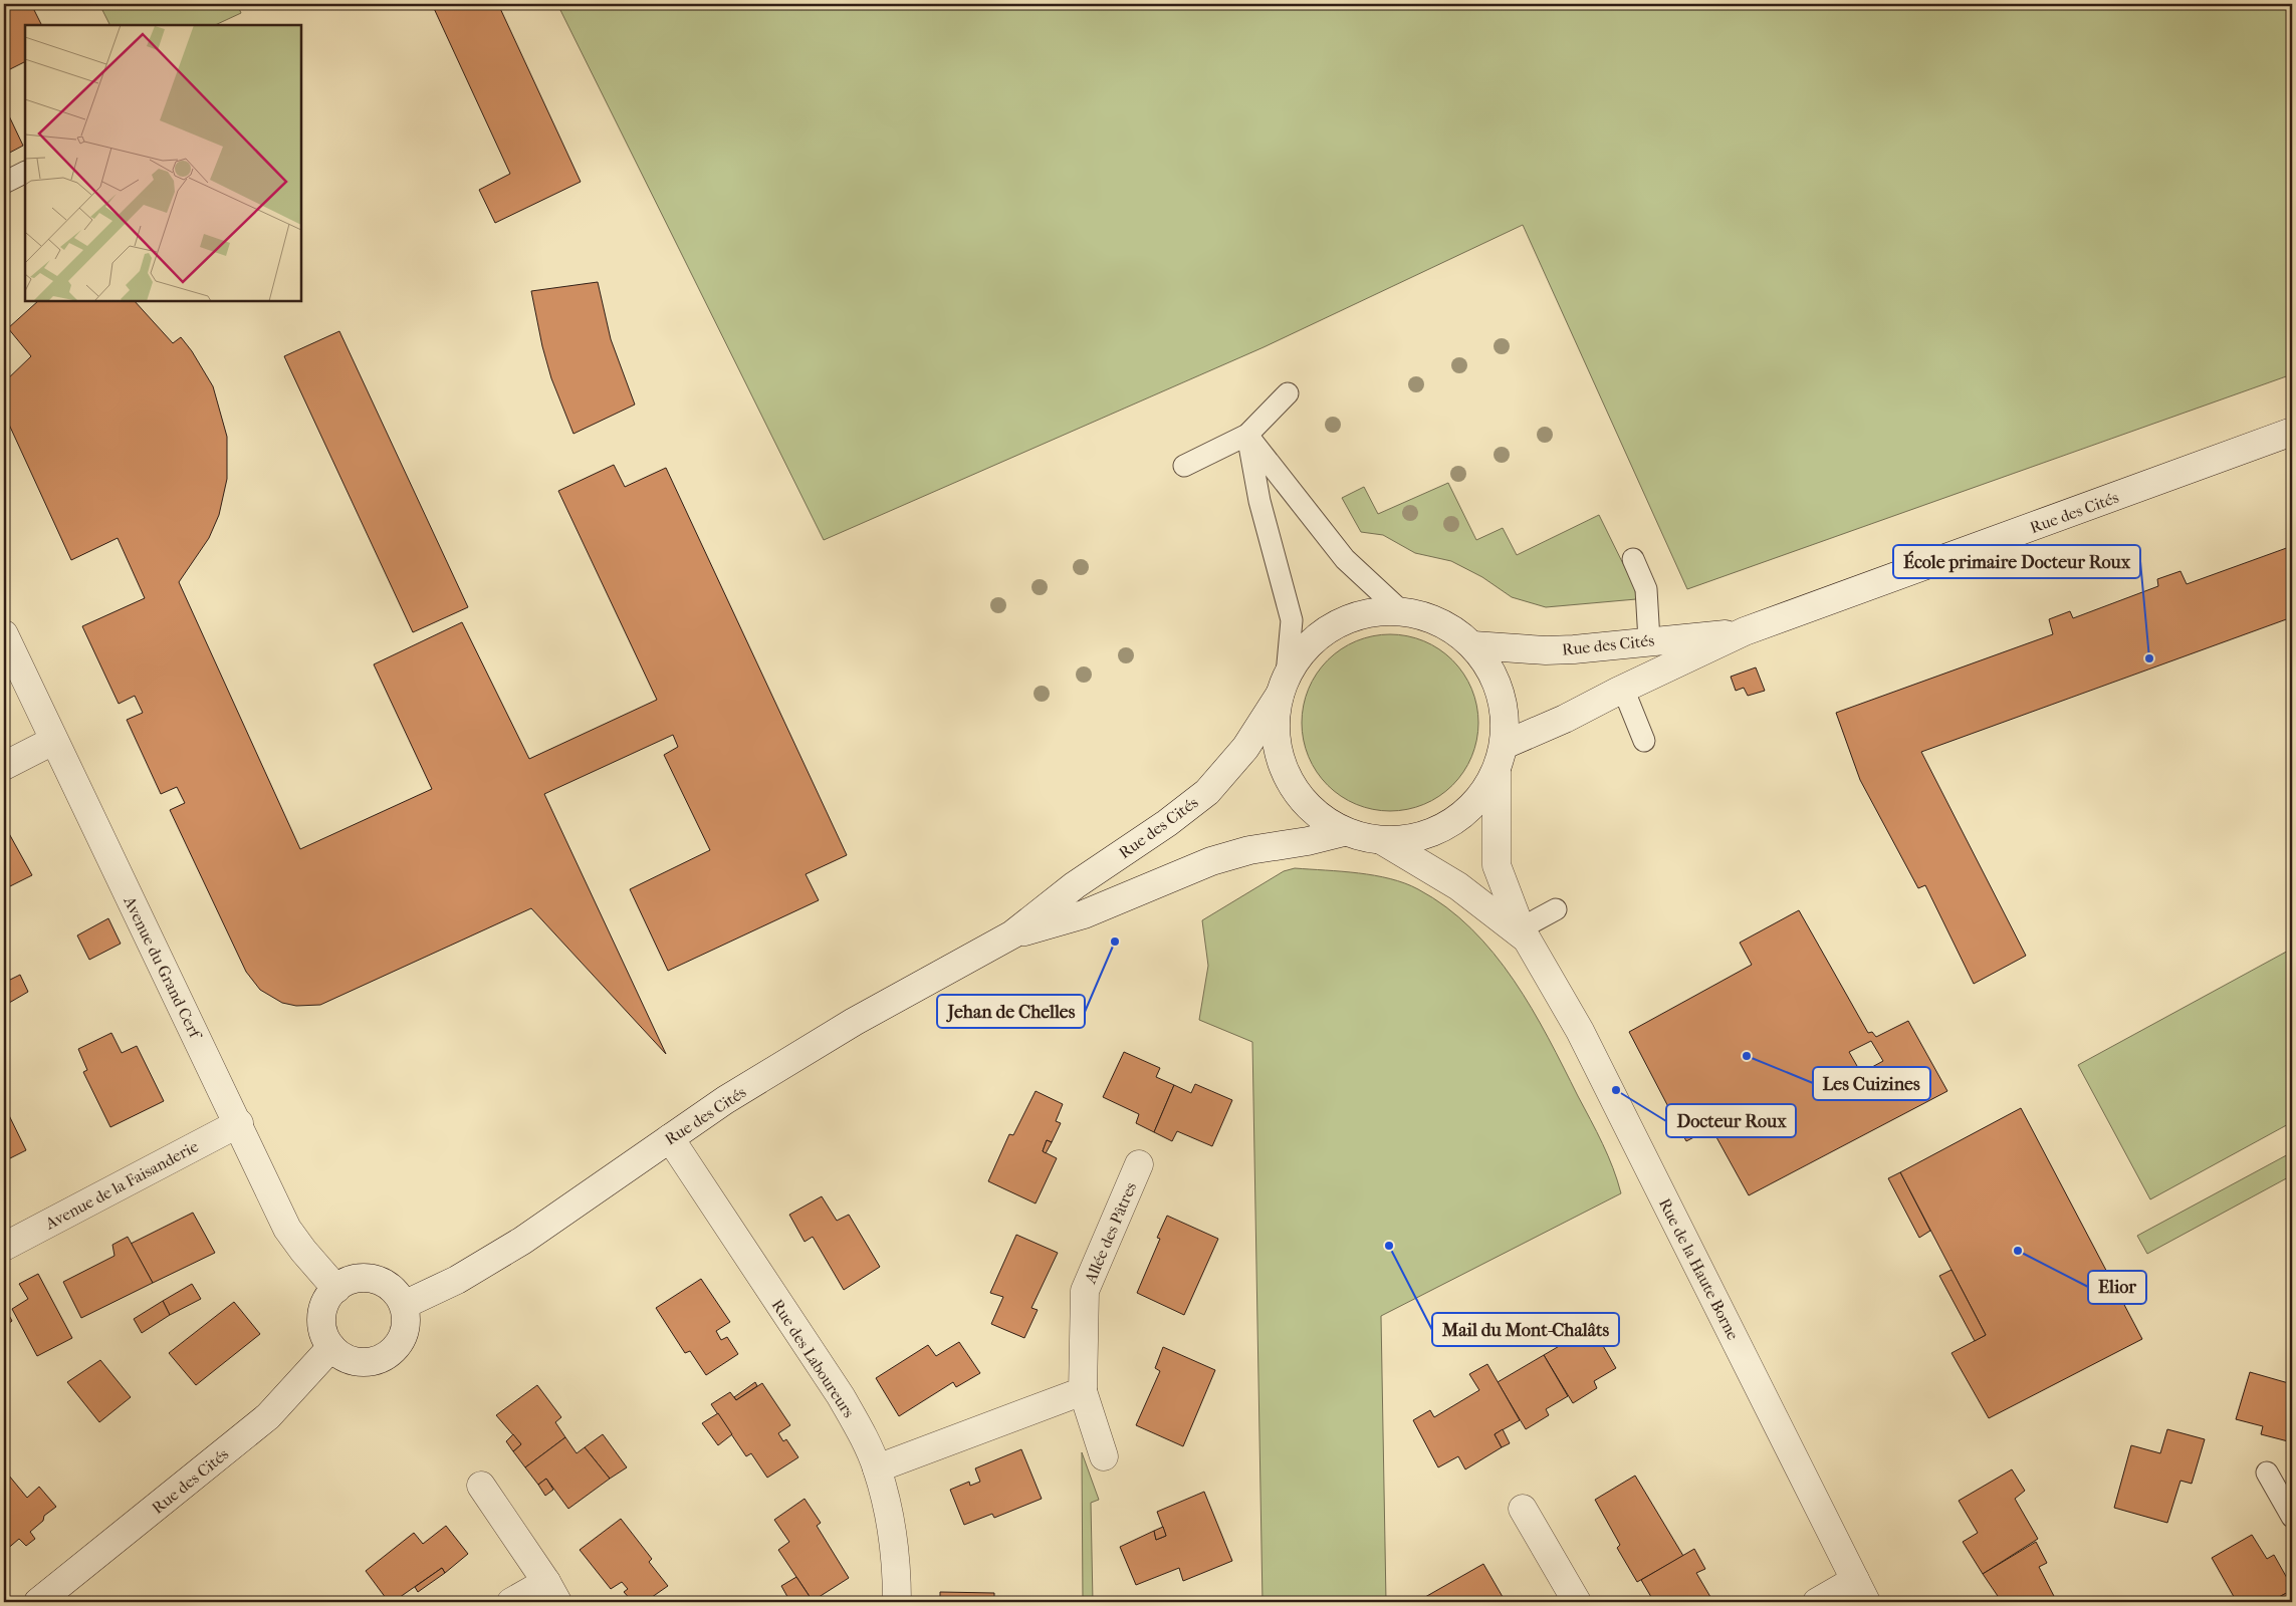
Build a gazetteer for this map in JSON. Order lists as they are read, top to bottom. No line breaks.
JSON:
{"streets":{"street":["Rue des Cités","Avenue du Grand Cerf","Avenue de la Faisanderie","Allée des Pâtres","Rue de la Haute Borne","Rue des Laboureurs"]},"crossings":[["Rue des Cités","Avenue du Grand Cerf"],["Rue des Cités","Rue de la Haute Borne"],["Rue des Cités","Rue des Laboureurs"],["Avenue du Grand Cerf","Avenue de la Faisanderie"]],"places":["École primaire Docteur Roux","Jehan de Chelles","Les Cuizines","Docteur Roux","Mail du Mont-Chalâts","Elior"]}
